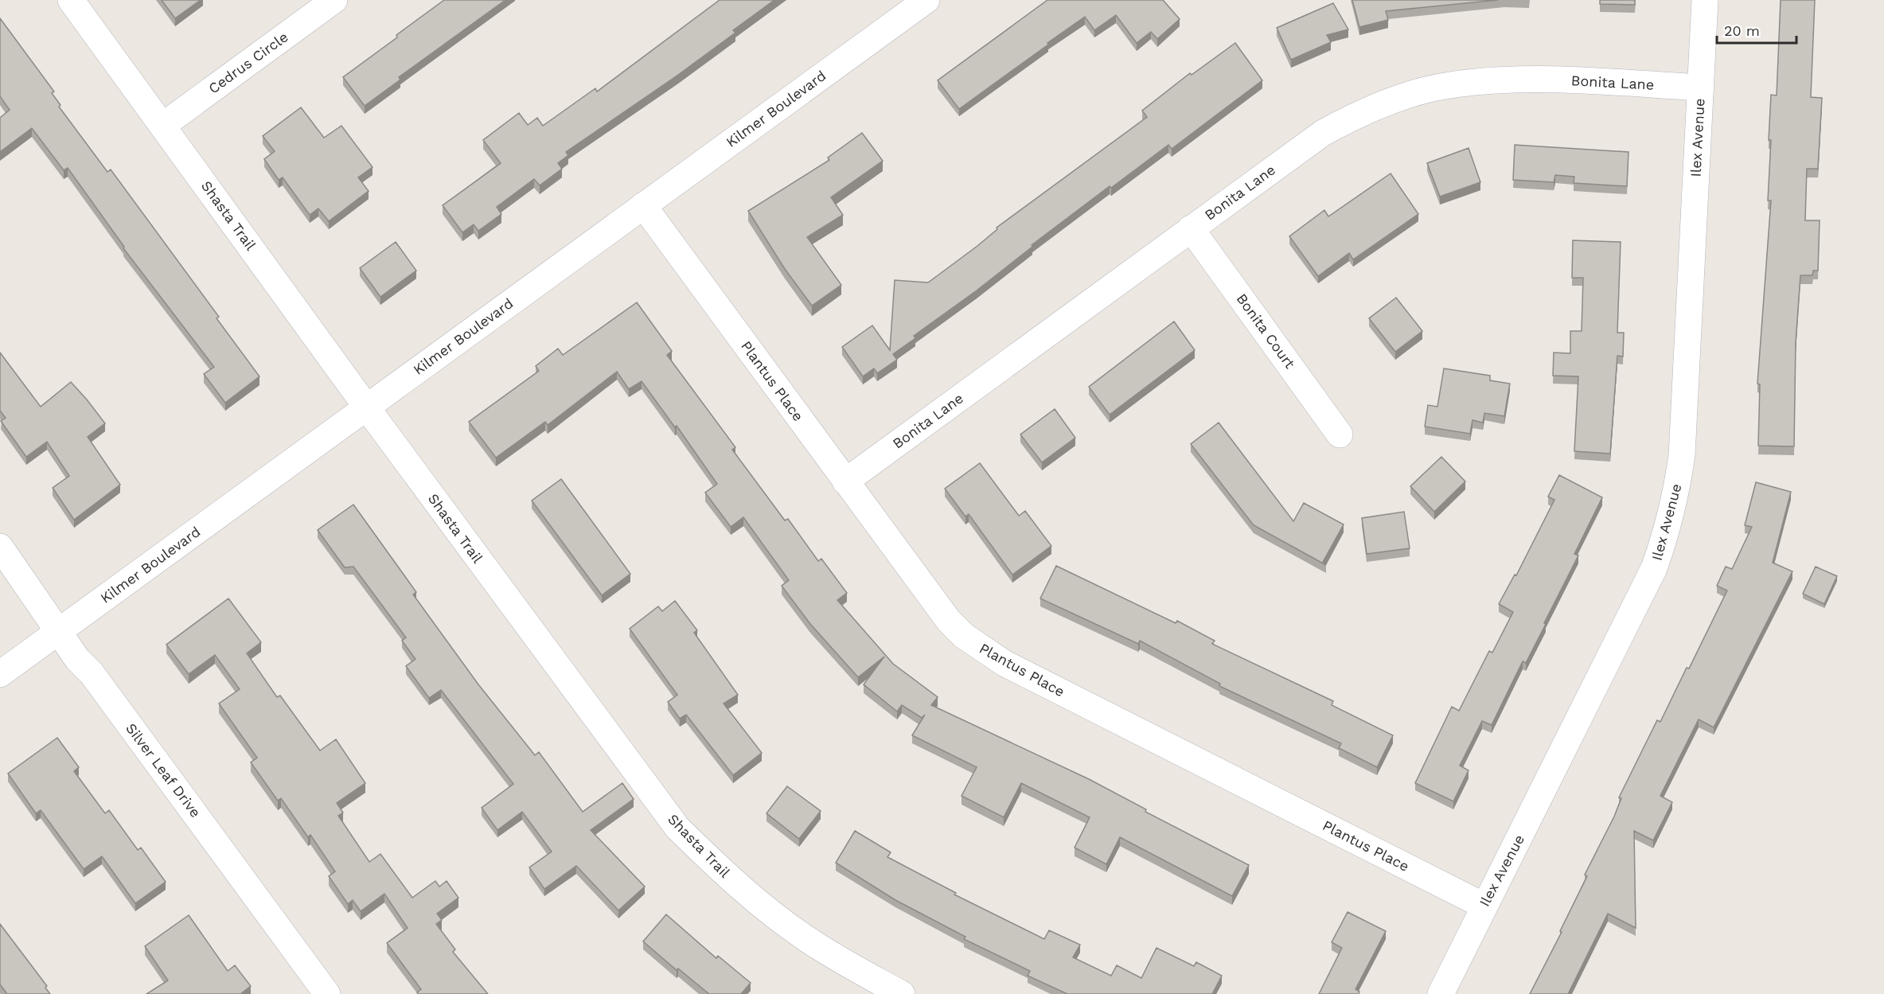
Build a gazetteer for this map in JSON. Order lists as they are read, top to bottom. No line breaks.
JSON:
{"streets":{"street":["Cedrus Circle","Bonita Lane","Kilmer Boulevard","Ilex Avenue","Shasta Trail","Bonita Court","Plantus Place","Silver Leaf Drive"]},"crossings":[["Cedrus Circle","Shasta Trail"],["Bonita Lane","Ilex Avenue"],["Bonita Lane","Bonita Court"],["Bonita Lane","Plantus Place"],["Kilmer Boulevard","Shasta Trail"],["Kilmer Boulevard","Plantus Place"],["Kilmer Boulevard","Silver Leaf Drive"],["Ilex Avenue","Plantus Place"]],"scale_bar":"20 m"}
